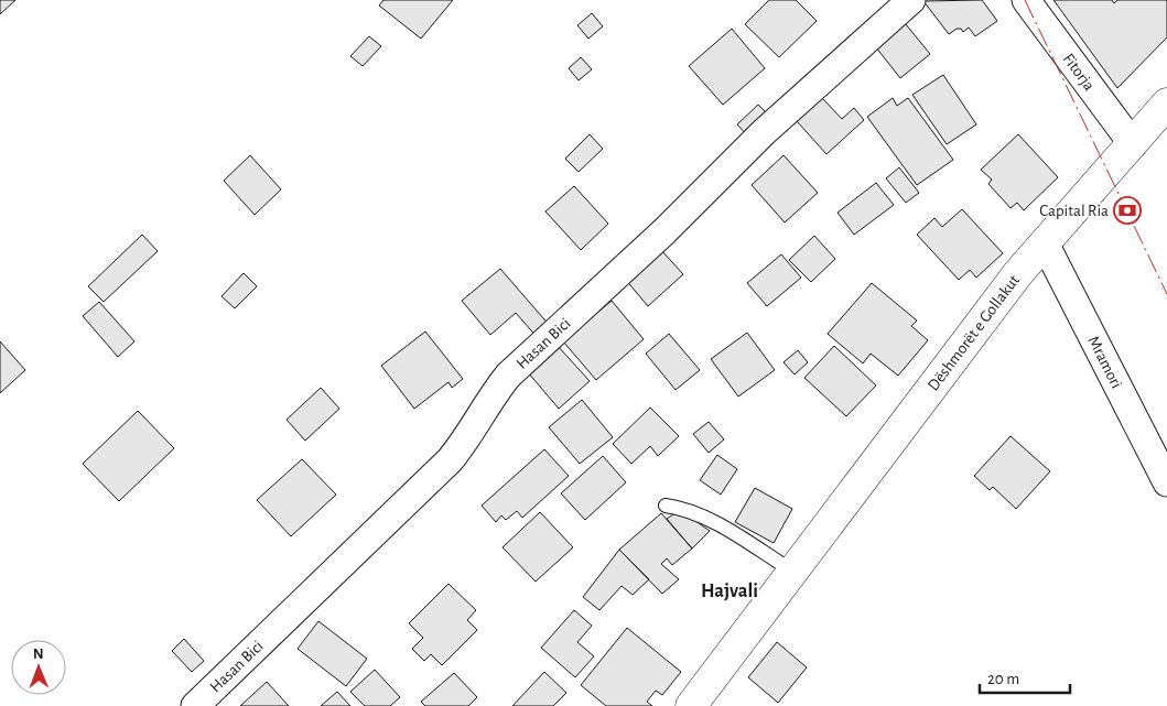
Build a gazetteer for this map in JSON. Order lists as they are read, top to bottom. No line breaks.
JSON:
{"streets":{"street":["Fitorja","Dëshmorët e Gollakut","Hasan Bici","Mramori"]},"crossings":[["Fitorja","Dëshmorët e Gollakut"],["Dëshmorët e Gollakut","Mramori"]],"districts":["Hajvali"],"places":{"bank":["Capital Ria"]},"scale_bar":"20 m","north":"top"}
